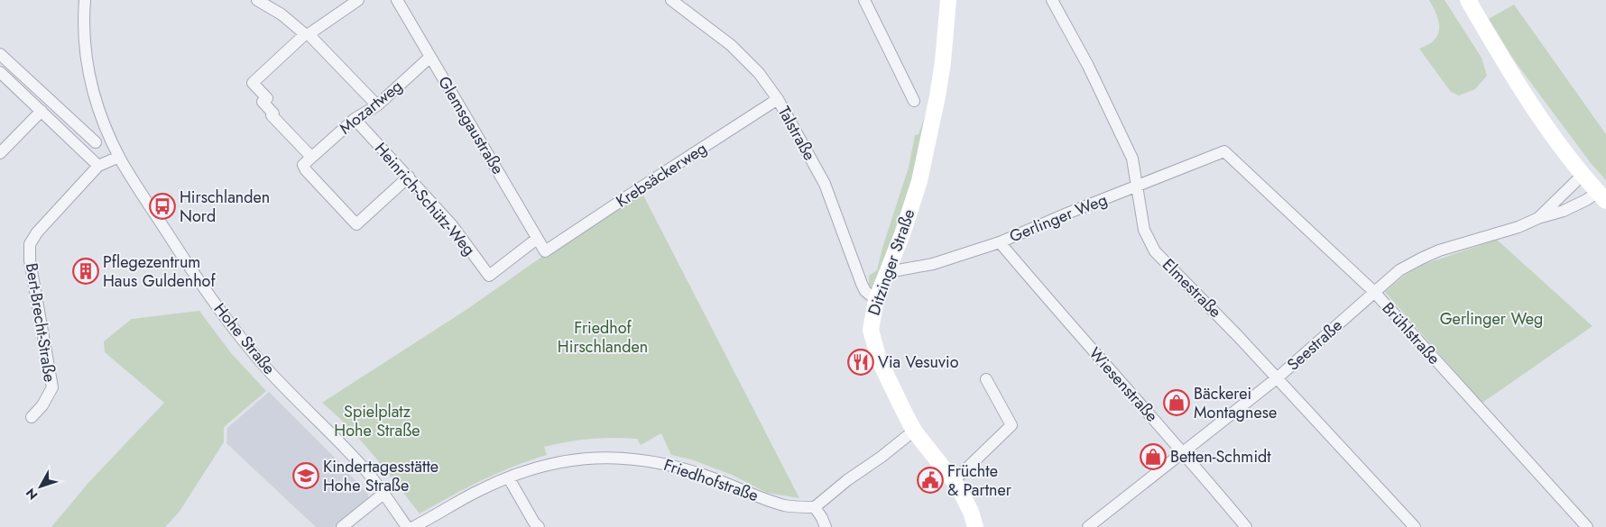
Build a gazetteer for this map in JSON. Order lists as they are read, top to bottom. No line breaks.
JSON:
{"streets":{"street":["Mozartweg","Glemsgaustraße","Talstraße","Krebsäckerweg","Heinrich-Schütz-Weg","Gerlinger Weg","Ditzinger Straße","Elmestraße","Bert-Brecht-Straße","Brühlstraße","Hohe Straße","Seestraße","Wiesenstraße","Friedhofstraße"]},"crossings":[["Mozartweg","Glemsgaustraße"],["Mozartweg","Heinrich-Schütz-Weg"],["Glemsgaustraße","Krebsäckerweg"],["Glemsgaustraße","Heinrich-Schütz-Weg"],["Talstraße","Krebsäckerweg"],["Talstraße","Ditzinger Straße"],["Gerlinger Weg","Ditzinger Straße"],["Gerlinger Weg","Elmestraße"],["Gerlinger Weg","Brühlstraße"],["Gerlinger Weg","Wiesenstraße"],["Elmestraße","Seestraße"],["Brühlstraße","Seestraße"],["Seestraße","Wiesenstraße"]],"parks":["Gerlinger Weg","Friedhof Hirschlanden","Spielplatz Hohe Straße"],"places":{"bus stop":["Hirschlanden Nord"],"building":["Pflegezentrum Haus Guldenhof"],"restaurant":["Via Vesuvio"],"shop":["Bäckerei Montagnese","Betten-Schmidt"],"school or university":["Kindertagesstätte Hohe Straße"],"public building":["Früchte & Partner"]},"north":"bottom left"}
